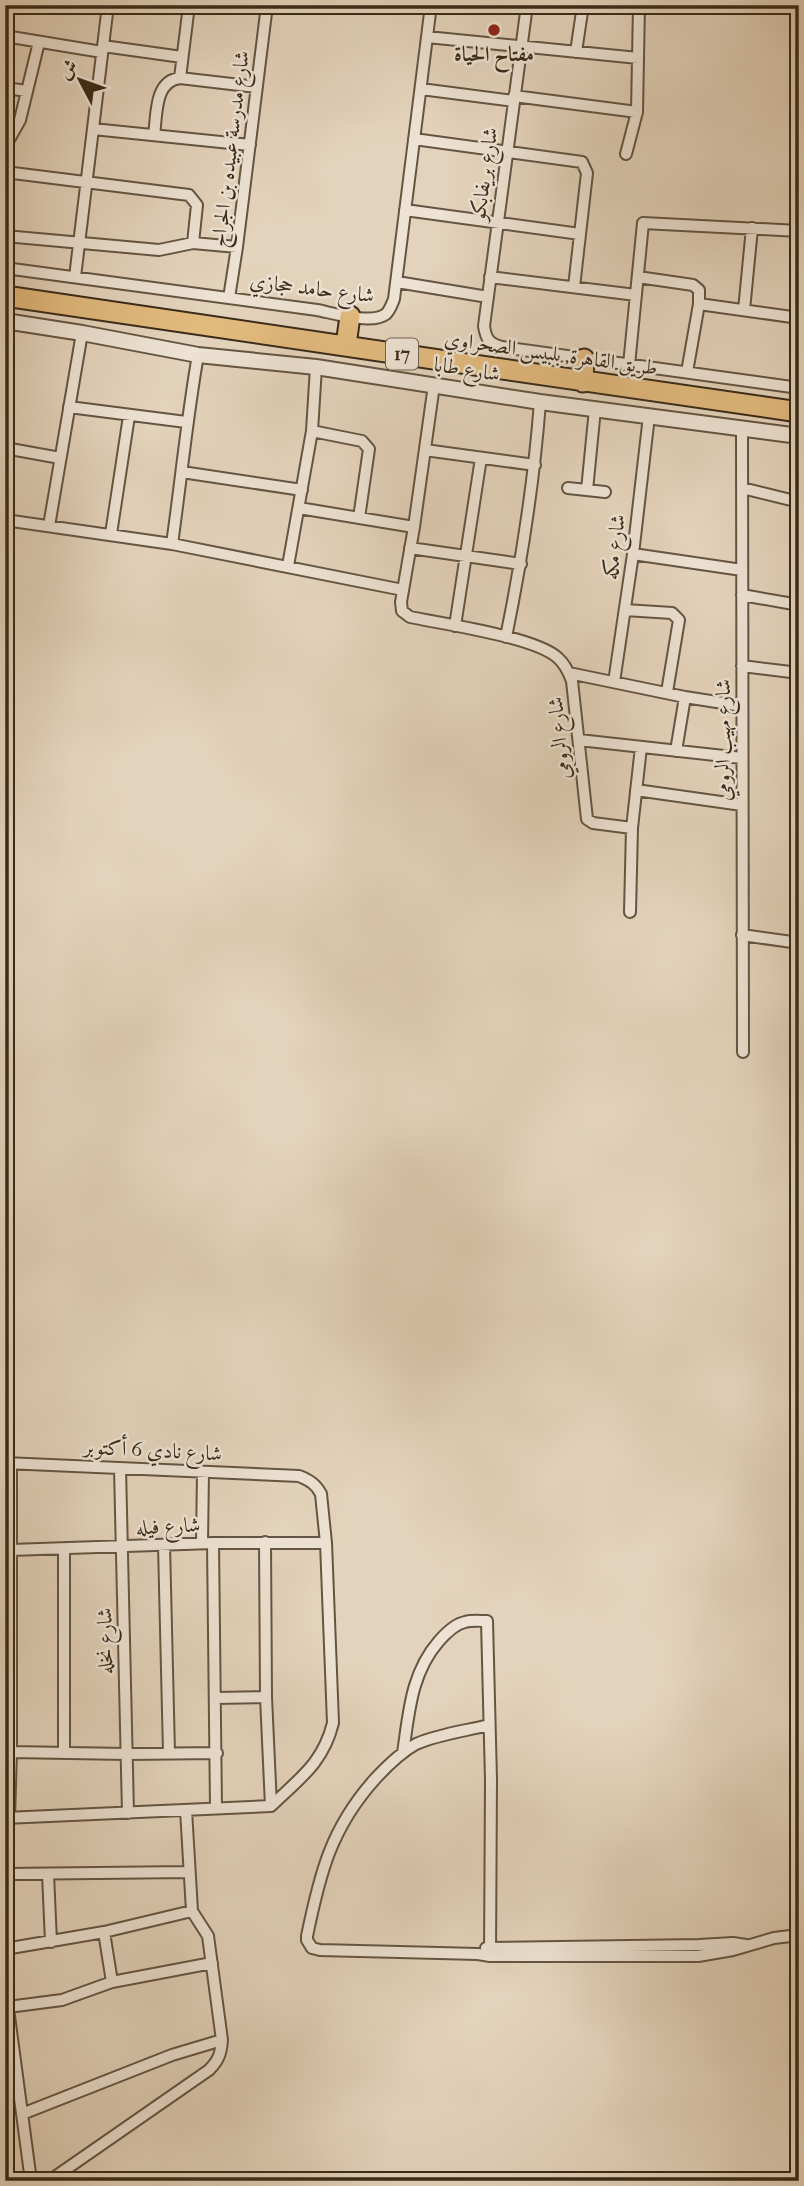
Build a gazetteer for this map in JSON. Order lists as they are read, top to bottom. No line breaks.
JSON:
{"streets":{"highway":["طريق القاهرة, بلبيس الصحراوي","17"],"street":["شارع مدرسة عبيده بن الجراح","شارع بريفابكو","شارع حامد حجازي","شارع طابا","شارع مكه","شارع الرومي","شارع مهيب الرومي","شارع نادي 6 أكتوبر","شارع فيله","شارع نخله"]},"crossings":[["شارع مدرسة عبيده بن الجراح","شارع حامد حجازي"],["شارع طابا","شارع مكه"],["شارع طابا","شارع مهيب الرومي"],["شارع نادي 6 أكتوبر","شارع فيله"],["شارع نادي 6 أكتوبر","شارع نخله"],["شارع فيله","شارع نخله"]],"places":["مفتاح الحياة"],"north":"top left"}
